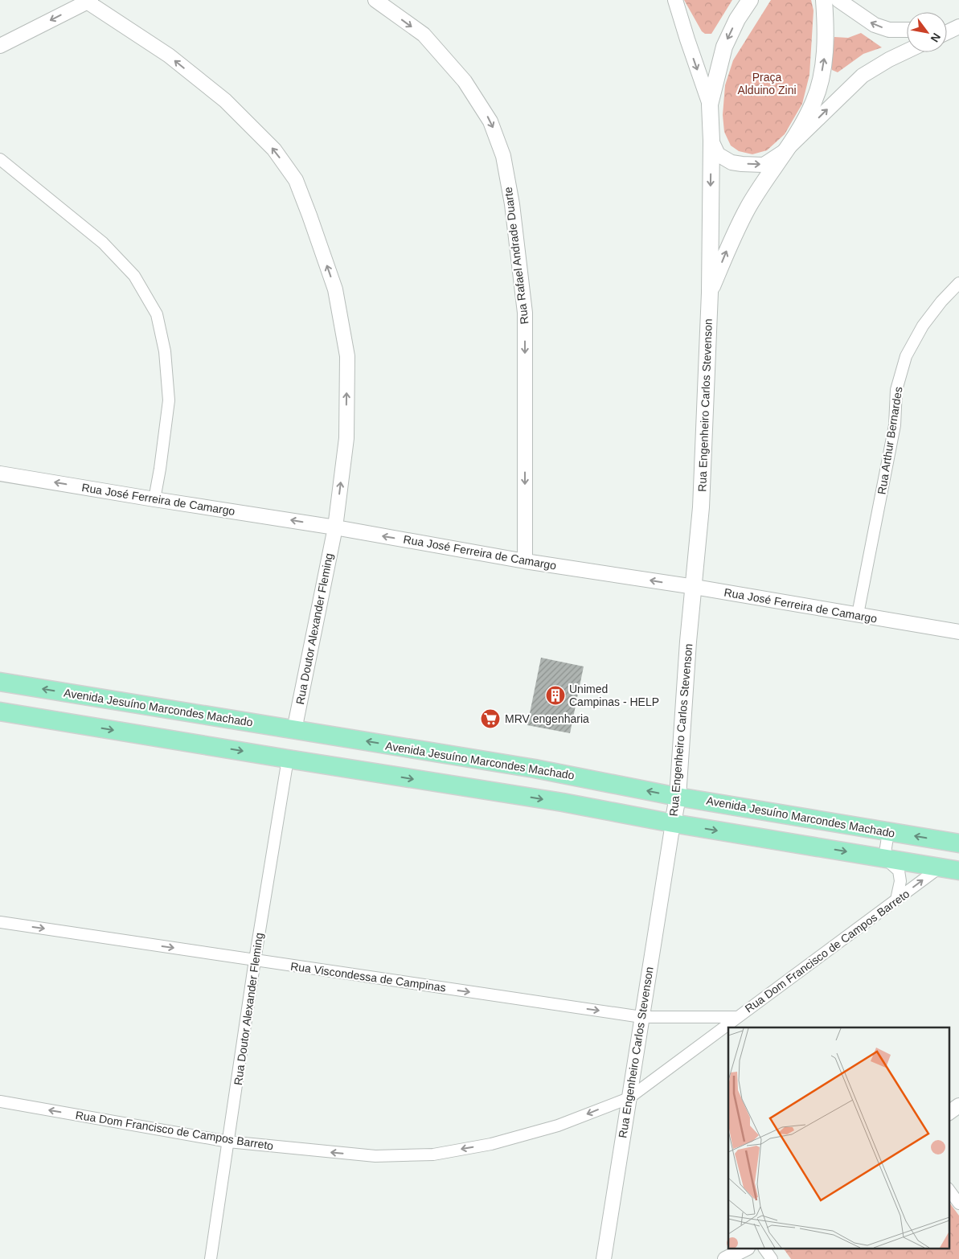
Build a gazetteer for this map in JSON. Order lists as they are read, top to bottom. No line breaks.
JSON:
{"streets":{"main road":["Rua Engenheiro Carlos Stevenson","Avenida Jesuíno Marcondes Machado"],"street":["Rua Rafael Andrade Duarte","Rua Arthur Bernardes","Rua José Ferreira de Camargo","Rua Doutor Alexander Fleming","Rua Dom Francisco de Campos Barreto","Rua Viscondessa de Campinas"]},"crossings":[["Rua Rafael Andrade Duarte","Rua José Ferreira de Camargo"],["Rua Engenheiro Carlos Stevenson","Rua José Ferreira de Camargo"],["Rua Engenheiro Carlos Stevenson","Avenida Jesuíno Marcondes Machado"],["Rua Engenheiro Carlos Stevenson","Rua Dom Francisco de Campos Barreto"],["Rua Engenheiro Carlos Stevenson","Rua Viscondessa de Campinas"],["Rua Arthur Bernardes","Rua José Ferreira de Camargo"],["Rua José Ferreira de Camargo","Rua Doutor Alexander Fleming"],["Rua Doutor Alexander Fleming","Avenida Jesuíno Marcondes Machado"],["Rua Doutor Alexander Fleming","Rua Dom Francisco de Campos Barreto"],["Rua Doutor Alexander Fleming","Rua Viscondessa de Campinas"],["Rua Dom Francisco de Campos Barreto","Rua Viscondessa de Campinas"]],"one_way":["Rua Rafael Andrade Duarte","Rua José Ferreira de Camargo","Rua Doutor Alexander Fleming","Rua Dom Francisco de Campos Barreto","Rua Viscondessa de Campinas"],"parks":["Praça Alduino Zini"],"places":{"building":["Unimed Campinas - HELP"],"supermarket":["MRV engenharia"]},"north":"bottom right"}
